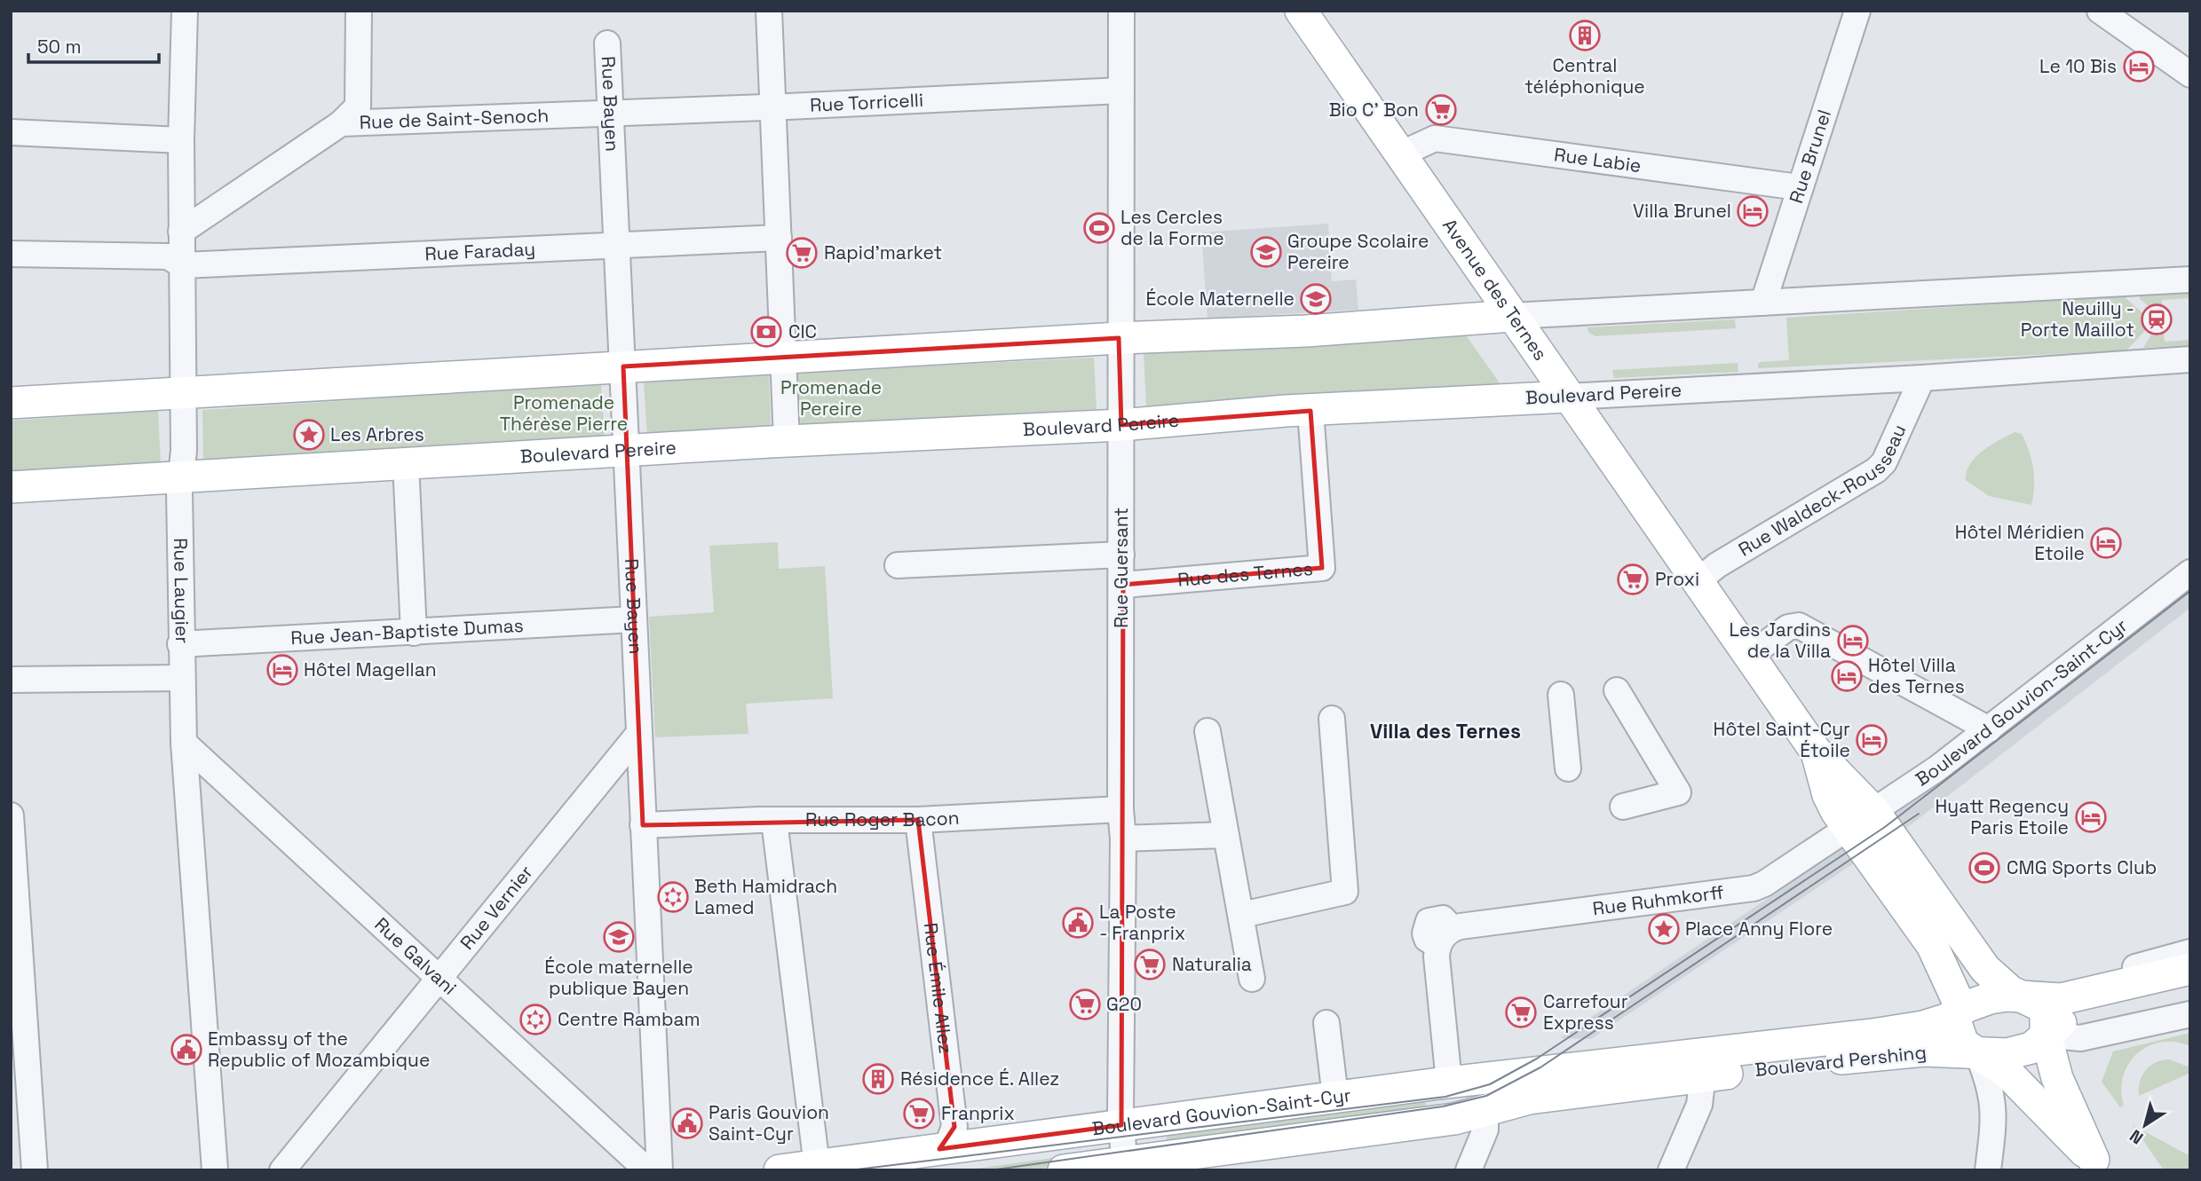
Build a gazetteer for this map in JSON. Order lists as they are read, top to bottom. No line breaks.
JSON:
{"streets":{"main road":["Avenue des Ternes","Boulevard Pereire","Boulevard Gouvion-Saint-Cyr","Boulevard Pershing"],"street":["Rue Torricelli","Rue Bayen","Rue de Saint-Senoch","Rue Brunel","Rue Labie","Rue Faraday","Rue Waldeck-Rousseau","Rue Guersant","Rue des Ternes","Rue Laugier","Rue Jean-Baptiste Dumas","Rue Roger Bacon","Rue Ruhmkorff","Rue Vernier","Rue Galvani","Rue Émile Allez"]},"crossings":[["Rue Torricelli","Rue Bayen"],["Rue Torricelli","Rue de Saint-Senoch"],["Rue Torricelli","Rue Guersant"],["Rue Bayen","Rue de Saint-Senoch"],["Rue Bayen","Rue Faraday"],["Rue Bayen","Boulevard Pereire"],["Rue Bayen","Rue Jean-Baptiste Dumas"],["Rue Bayen","Rue Roger Bacon"],["Rue Bayen","Rue Vernier"],["Rue de Saint-Senoch","Rue Laugier"],["Rue Brunel","Rue Labie"],["Rue Labie","Avenue des Ternes"],["Rue Faraday","Rue Laugier"],["Avenue des Ternes","Boulevard Pereire"],["Avenue des Ternes","Rue Waldeck-Rousseau"],["Avenue des Ternes","Boulevard Gouvion-Saint-Cyr"],["Avenue des Ternes","Rue Ruhmkorff"],["Avenue des Ternes","Boulevard Pershing"],["Boulevard Pereire","Rue Waldeck-Rousseau"],["Boulevard Pereire","Rue Guersant"],["Boulevard Pereire","Rue des Ternes"],["Boulevard Pereire","Rue Laugier"],["Rue Guersant","Rue des Ternes"],["Rue Guersant","Boulevard Gouvion-Saint-Cyr"],["Rue Guersant","Rue Roger Bacon"],["Rue Laugier","Rue Jean-Baptiste Dumas"],["Rue Laugier","Rue Galvani"],["Boulevard Gouvion-Saint-Cyr","Rue Ruhmkorff"],["Boulevard Gouvion-Saint-Cyr","Rue Émile Allez"],["Boulevard Gouvion-Saint-Cyr","Boulevard Pershing"],["Rue Roger Bacon","Rue Émile Allez"],["Rue Vernier","Rue Galvani"]],"districts":["Villa des Ternes"],"parks":["Promenade Pereire","Promenade Thérèse Pierre"],"places":{"building":["Central téléphonique","Résidence É. Allez"],"hotel":["Le 10 Bis","Villa Brunel","Hôtel Méridien Etoile","Les Jardins de la Villa","Hôtel Magellan","Hôtel Villa des Ternes","Hôtel Saint-Cyr Étoile","Hyatt Regency Paris Etoile"],"supermarket":["Bio C' Bon","Rapid'market","Proxi","Naturalia","G20","Carrefour Express","Franprix"],"sports":["Les Cercles de la Forme","CMG Sports Club"],"school or university":["Groupe Scolaire Pereire","École Maternelle","École maternelle publique Bayen"],"station":["Neuilly - Porte Maillot"],"bank":["CIC"],"place":["Les Arbres","Place Anny Flore"],"synagogue":["Beth Hamidrach Lamed","Centre Rambam"],"public building":["La Poste - Franprix","Embassy of the Republic of Mozambique","Paris Gouvion Saint-Cyr"]},"scale_bar":"50 m","north":"bottom left"}
